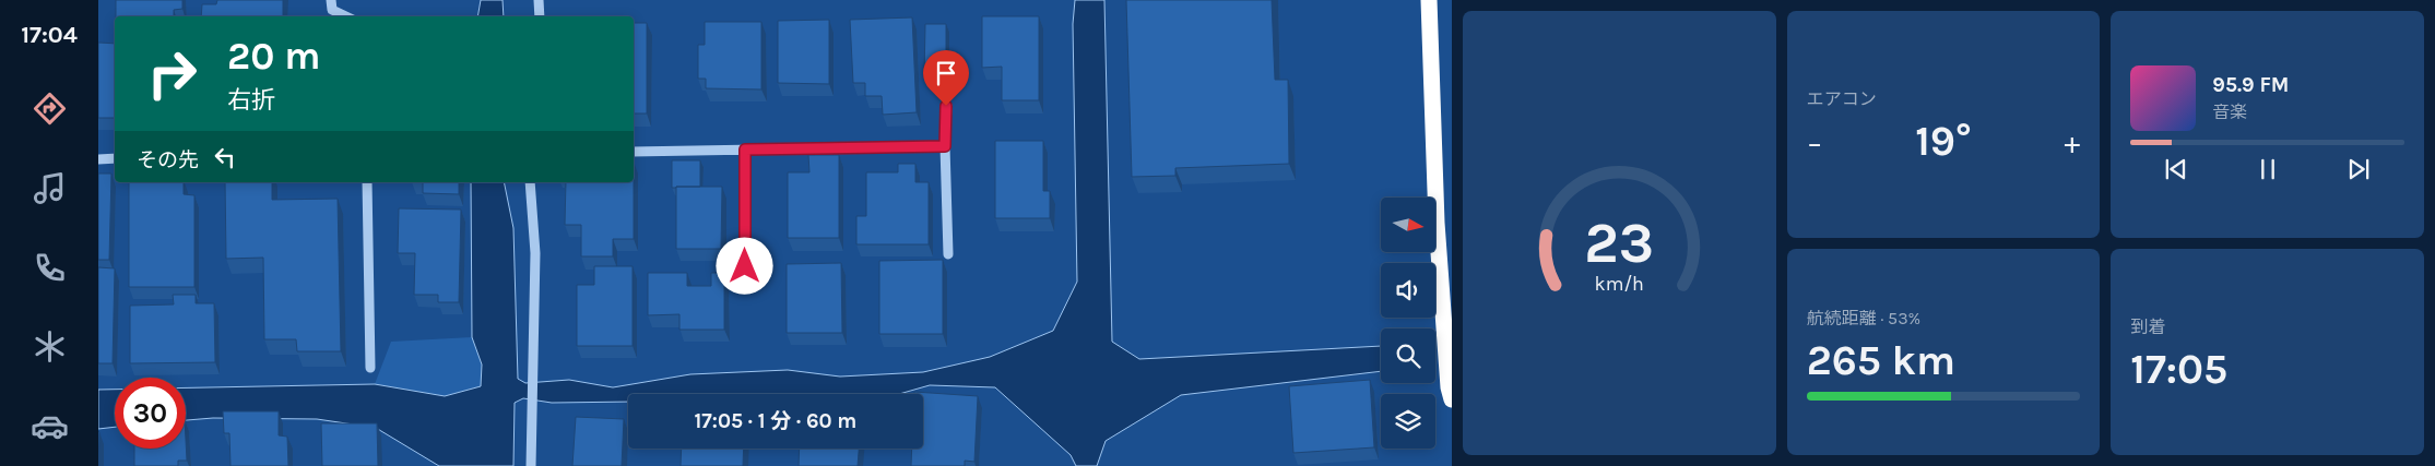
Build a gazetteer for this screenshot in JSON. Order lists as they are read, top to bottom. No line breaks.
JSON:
{"north":"right","page":{"tabs":"17:04","tile":["エアコン",["航続距離 · 53%","265 km"],["到着","17:05"]],"turn":["20 m","右折"],"song":["95.9 FM","音楽"],"heat":["−","19°","+"],"then":"その先","limit":"30","trip":"17:05 · 1 分 · 60 m","gauge":["23","km/h"]}}
